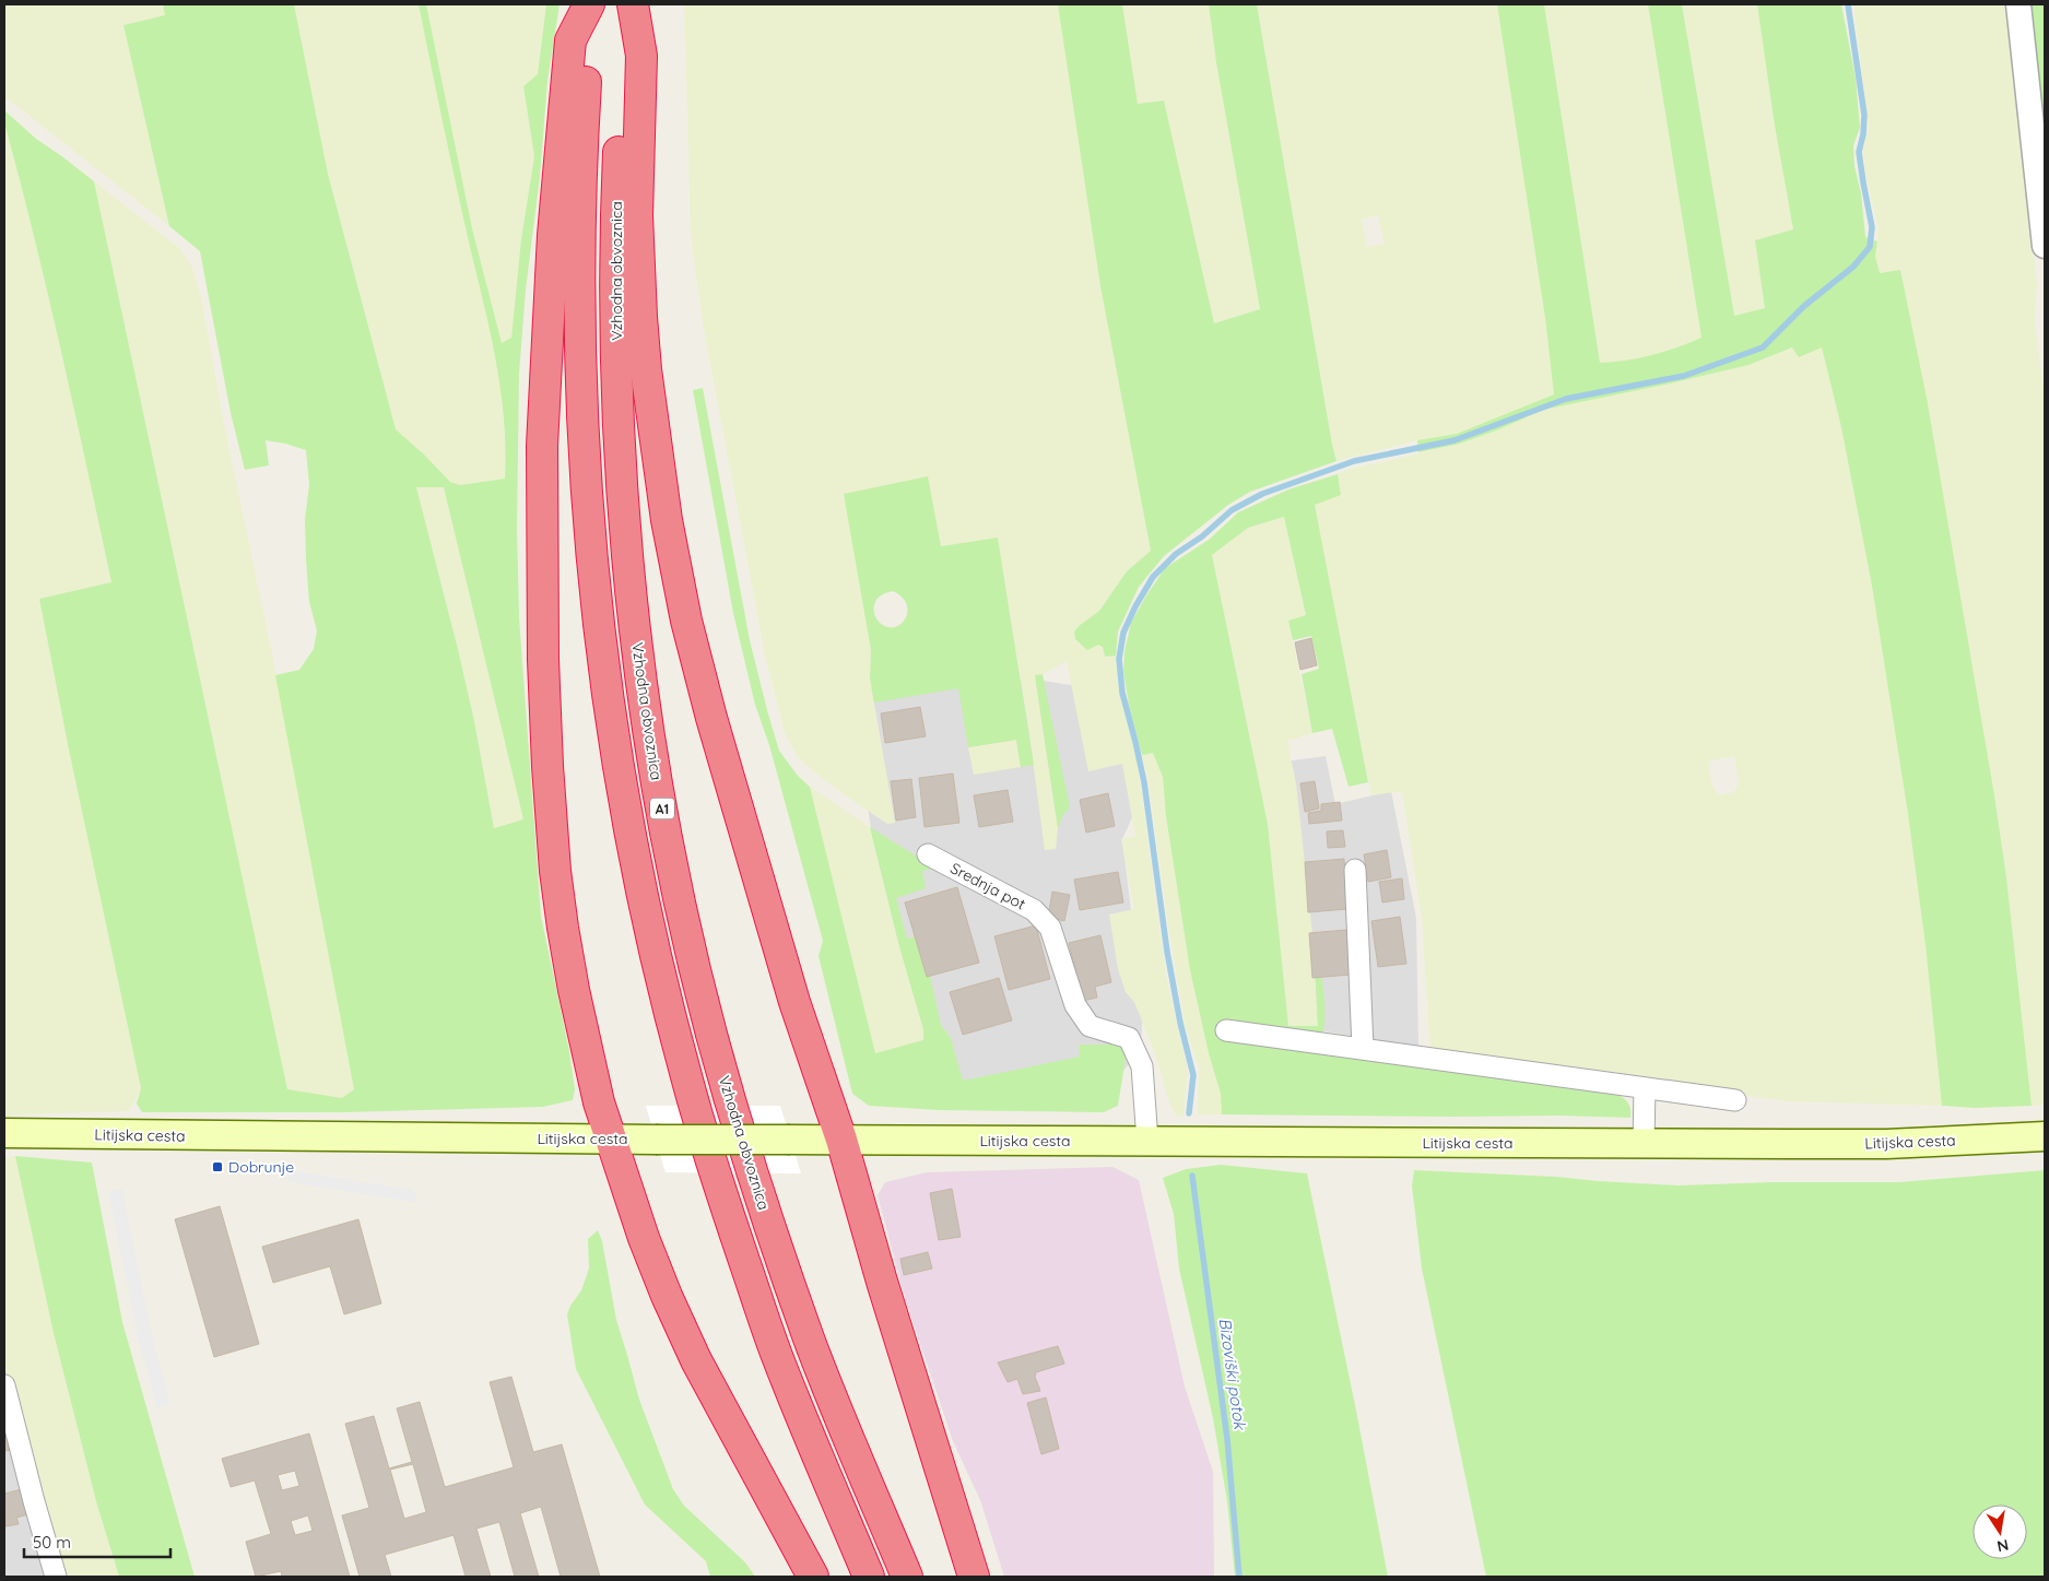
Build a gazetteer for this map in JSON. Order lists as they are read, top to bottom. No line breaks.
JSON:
{"streets":{"highway":["Vzhodna obvoznica","A1"],"main road":["Litijska cesta"],"street":["Srednja pot"]},"crossings":[["Srednja pot","Litijska cesta"]],"water":["Bizoviški potok"],"places":{"transit":["Dobrunje"]},"scale_bar":"50 m","north":"bottom"}
